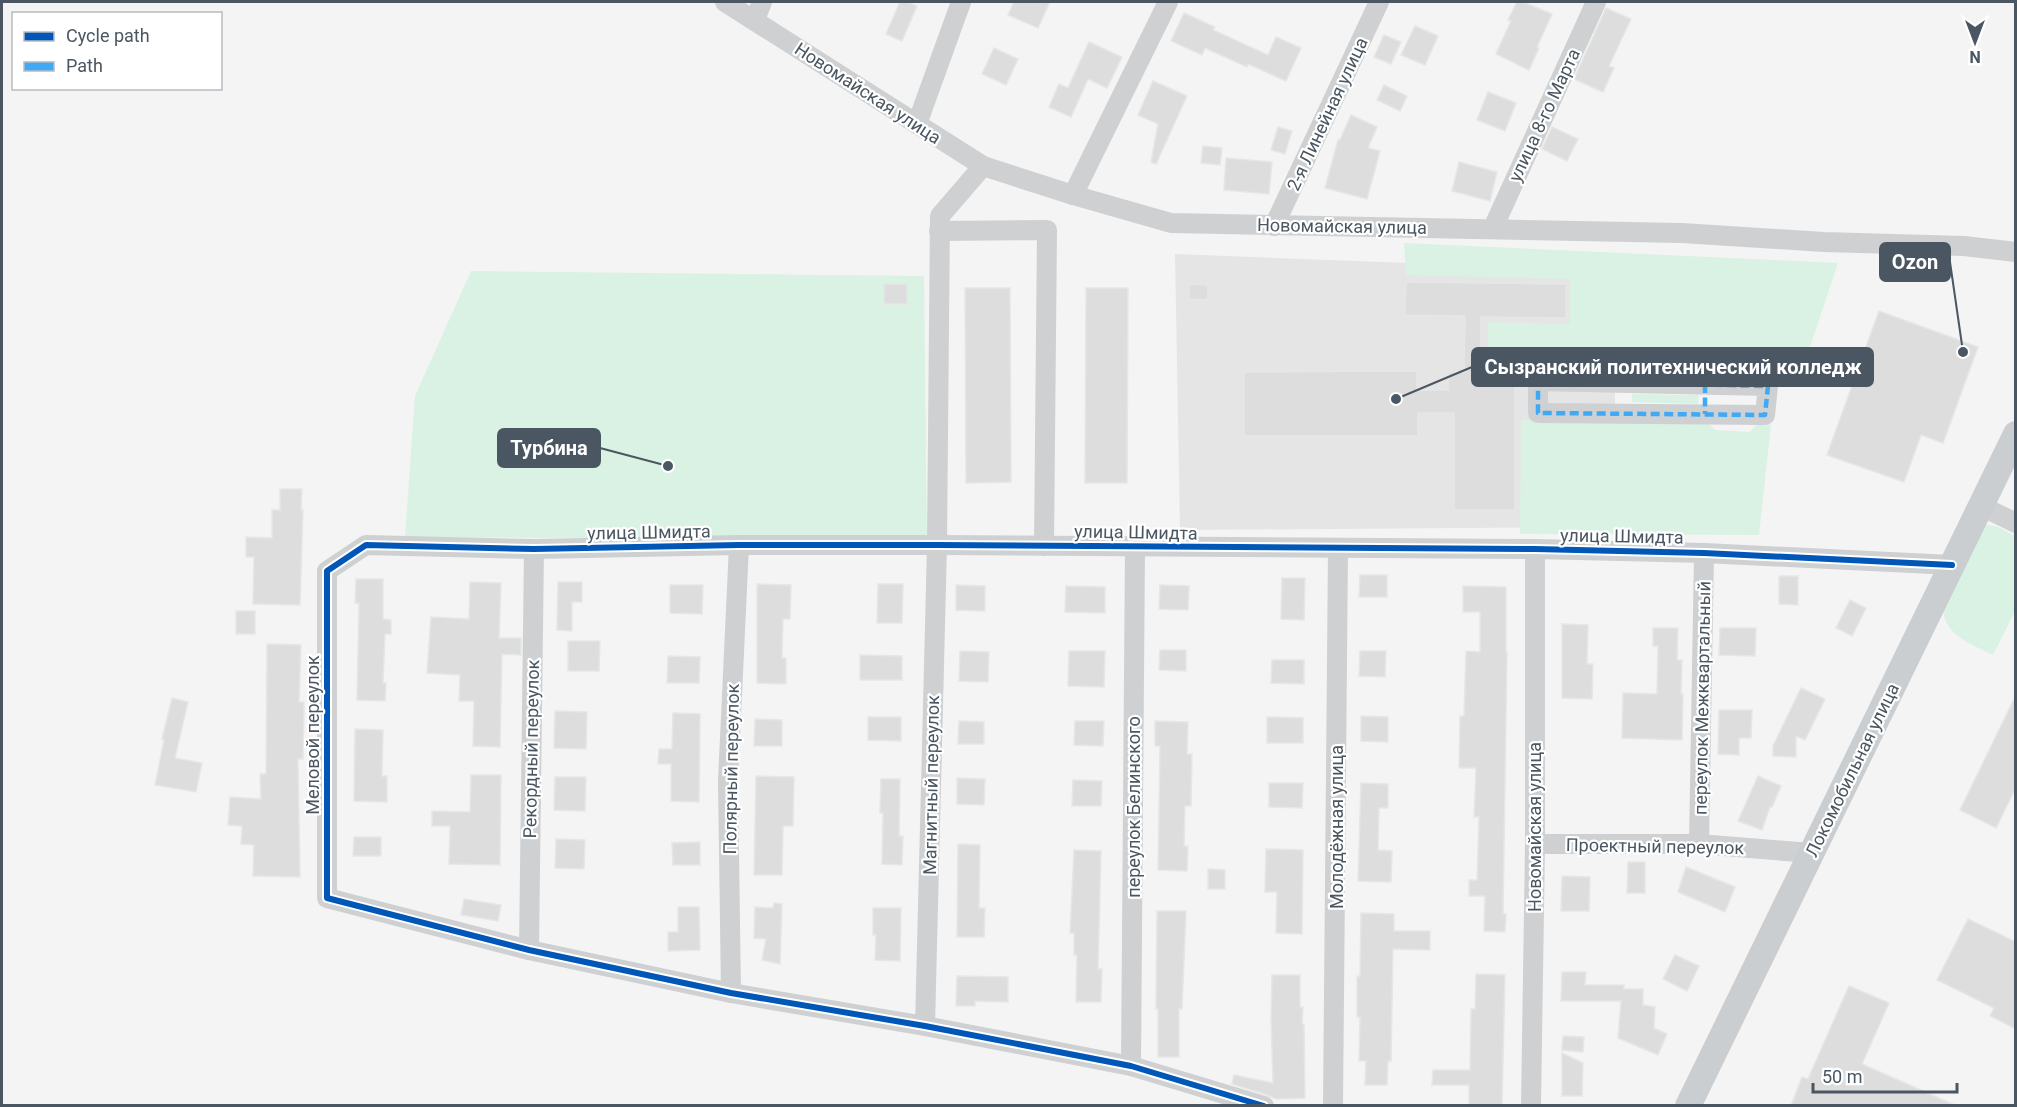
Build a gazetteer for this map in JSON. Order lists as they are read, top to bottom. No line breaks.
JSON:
{"streets":{"main road":["Локомобильная улица"],"street":["Новомайская улица","2-я Линейная улица","улица 8-го Марта","улица Шмидта","переулок Межквартальный","Меловой переулок","Рекордный переулок","Полярный переулок","Магнитный переулок","переулок Белинского","Молодёжная улица","Проектный переулок"]},"crossings":[["Новомайская улица","2-я Линейная улица"],["Новомайская улица","улица 8-го Марта"],["Новомайская улица","улица Шмидта"],["Новомайская улица","Проектный переулок"],["улица Шмидта","переулок Межквартальный"],["улица Шмидта","Меловой переулок"],["улица Шмидта","Рекордный переулок"],["улица Шмидта","Полярный переулок"],["улица Шмидта","Локомобильная улица"],["улица Шмидта","Магнитный переулок"],["улица Шмидта","переулок Белинского"],["улица Шмидта","Молодёжная улица"],["переулок Межквартальный","Проектный переулок"],["Меловой переулок","Рекордный переулок"],["Локомобильная улица","Проектный переулок"]],"places":["Ozon","Сызранский политехнический колледж","Турбина"],"legend":["Cycle path","Path"],"scale_bar":"50 m","north":"bottom"}
